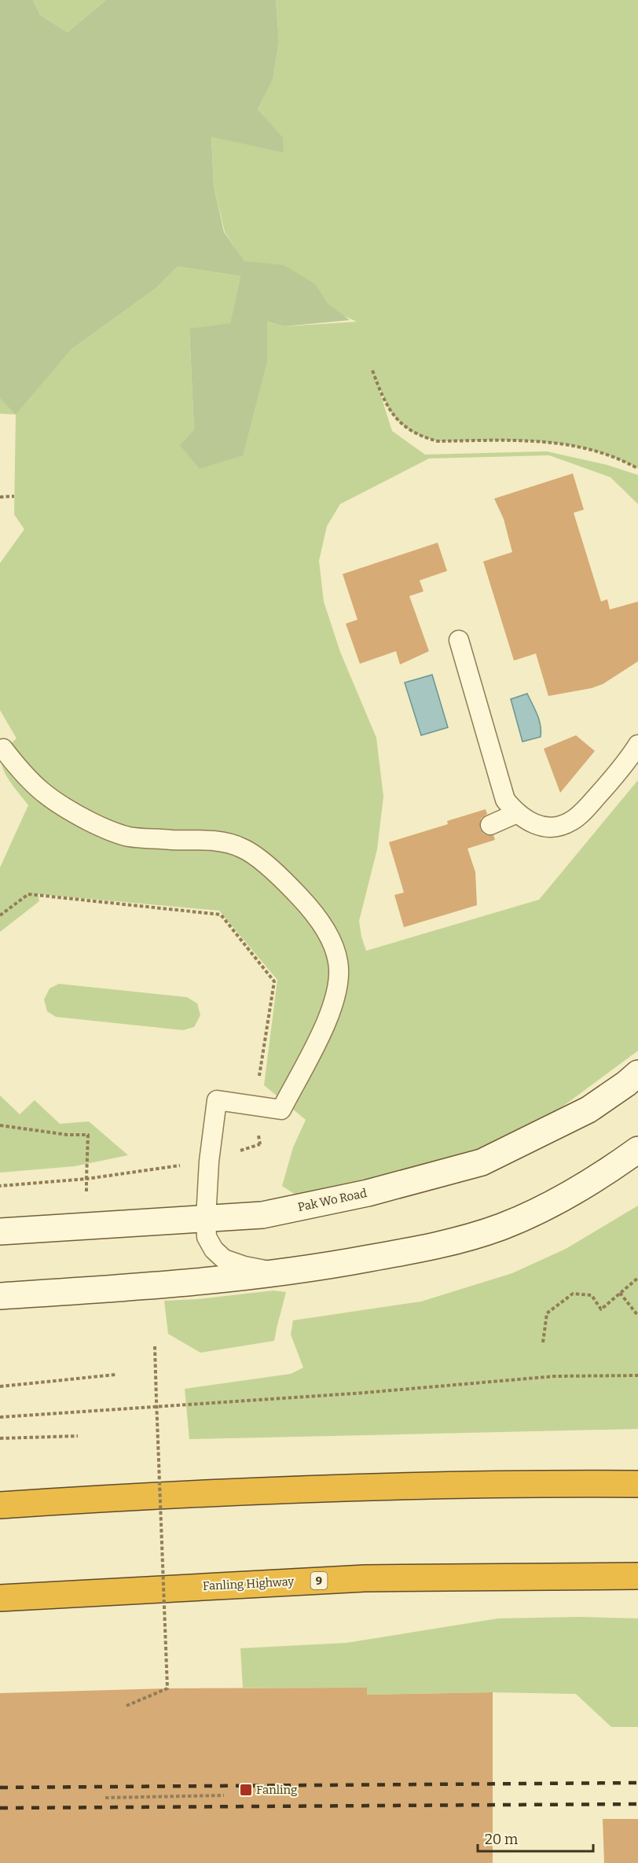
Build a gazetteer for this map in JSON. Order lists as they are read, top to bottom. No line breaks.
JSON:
{"streets":{"highway":["9","Fanling Highway"],"main road":["Pak Wo Road"]},"places":{"transit":["Fanling"]},"scale_bar":"20 m"}
